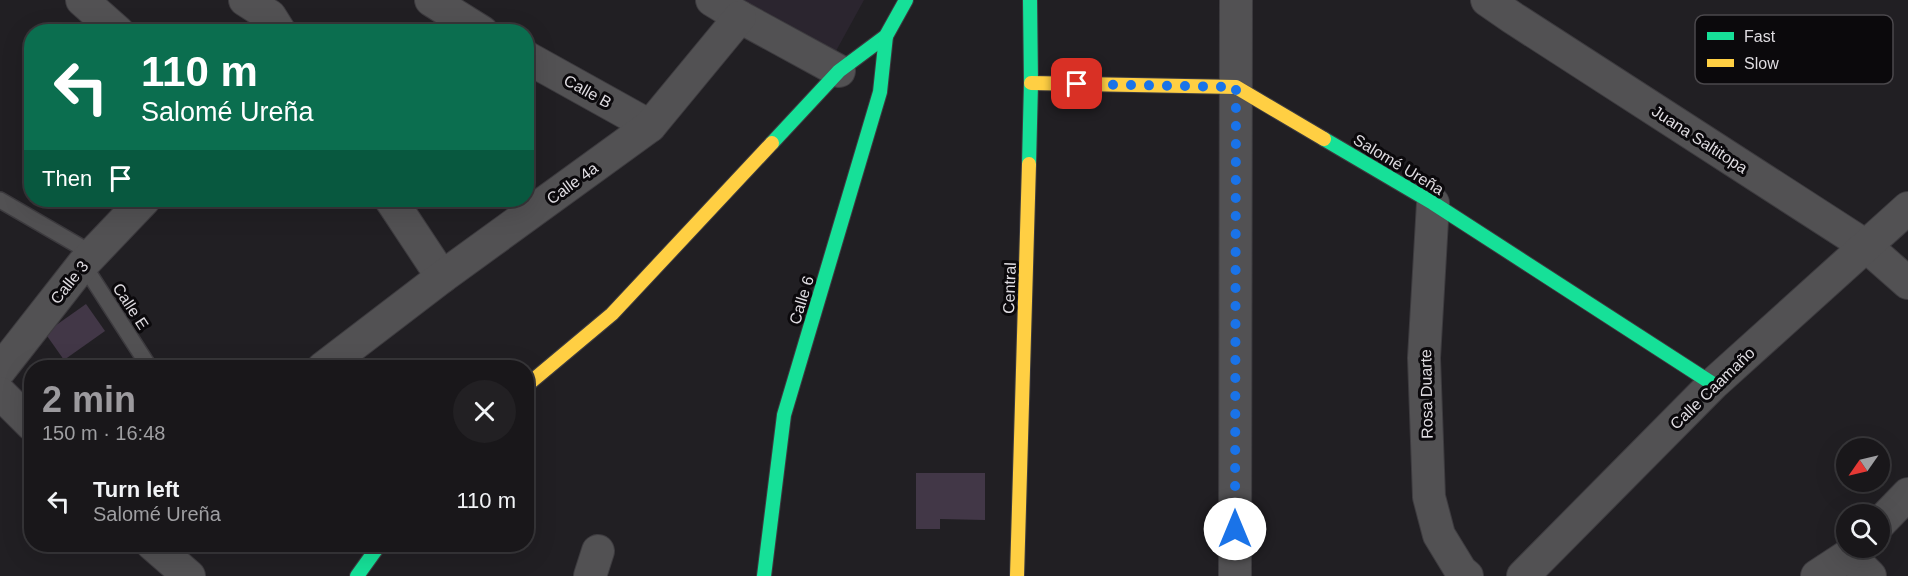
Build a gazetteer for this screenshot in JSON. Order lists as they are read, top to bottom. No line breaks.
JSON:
{"streets":{"street":["Calle B","Juana Saltitopa","Salomé Ureña","Calle 4a","Calle 3","Central","Calle 6","Calle Caamaño","Rosa Duarte"],"lane":["Calle E"]},"crossings":[["Calle B","Calle 4a"],["Juana Saltitopa","Calle Caamaño"],["Salomé Ureña","Central"],["Salomé Ureña","Calle Caamaño"],["Salomé Ureña","Rosa Duarte"],["Calle 3","Calle E"]],"legend":["Fast","Slow"],"north":"bottom left","page":{"turn":["110 m","Salomé Ureña"],"then":"Then","heading":["2 min","150 m · 16:48"],"list":[{"name":"Turn left","note":"Salomé Ureña","value":"110 m"}]}}
